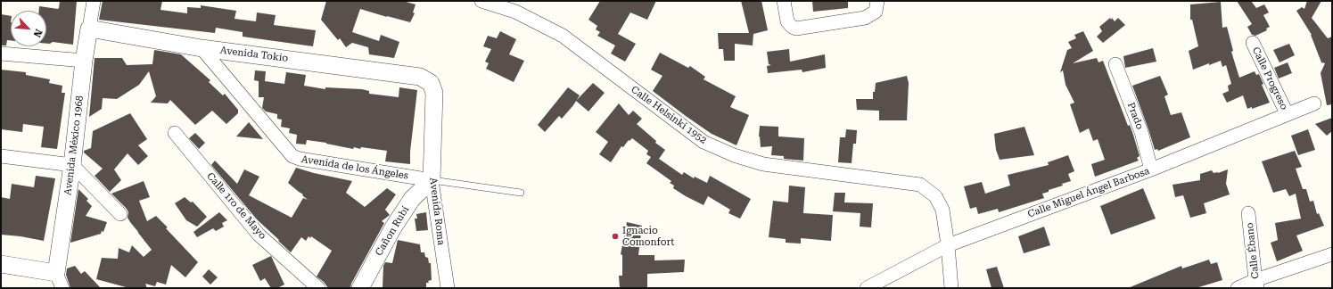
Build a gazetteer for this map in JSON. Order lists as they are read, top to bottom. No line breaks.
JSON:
{"streets":{"street":["Avenida Tokio","Calle Progreso","Calle Helsinki 1952","Prado","Avenida México 1968","Avenida de los Ángeles","Calle Miguel Ángel Barbosa","Calle 1ro de Mayo","Avenida Roma","Cañon Rubí","Calle Ébano"]},"crossings":[["Avenida Tokio","Avenida México 1968"],["Avenida Tokio","Avenida de los Ángeles"],["Avenida Tokio","Avenida Roma"],["Calle Progreso","Calle Miguel Ángel Barbosa"],["Calle Helsinki 1952","Calle Miguel Ángel Barbosa"],["Prado","Calle Miguel Ángel Barbosa"],["Avenida de los Ángeles","Avenida Roma"],["Avenida de los Ángeles","Cañon Rubí"],["Avenida Roma","Cañon Rubí"]],"places":["Ignacio Comonfort"],"north":"bottom right"}
